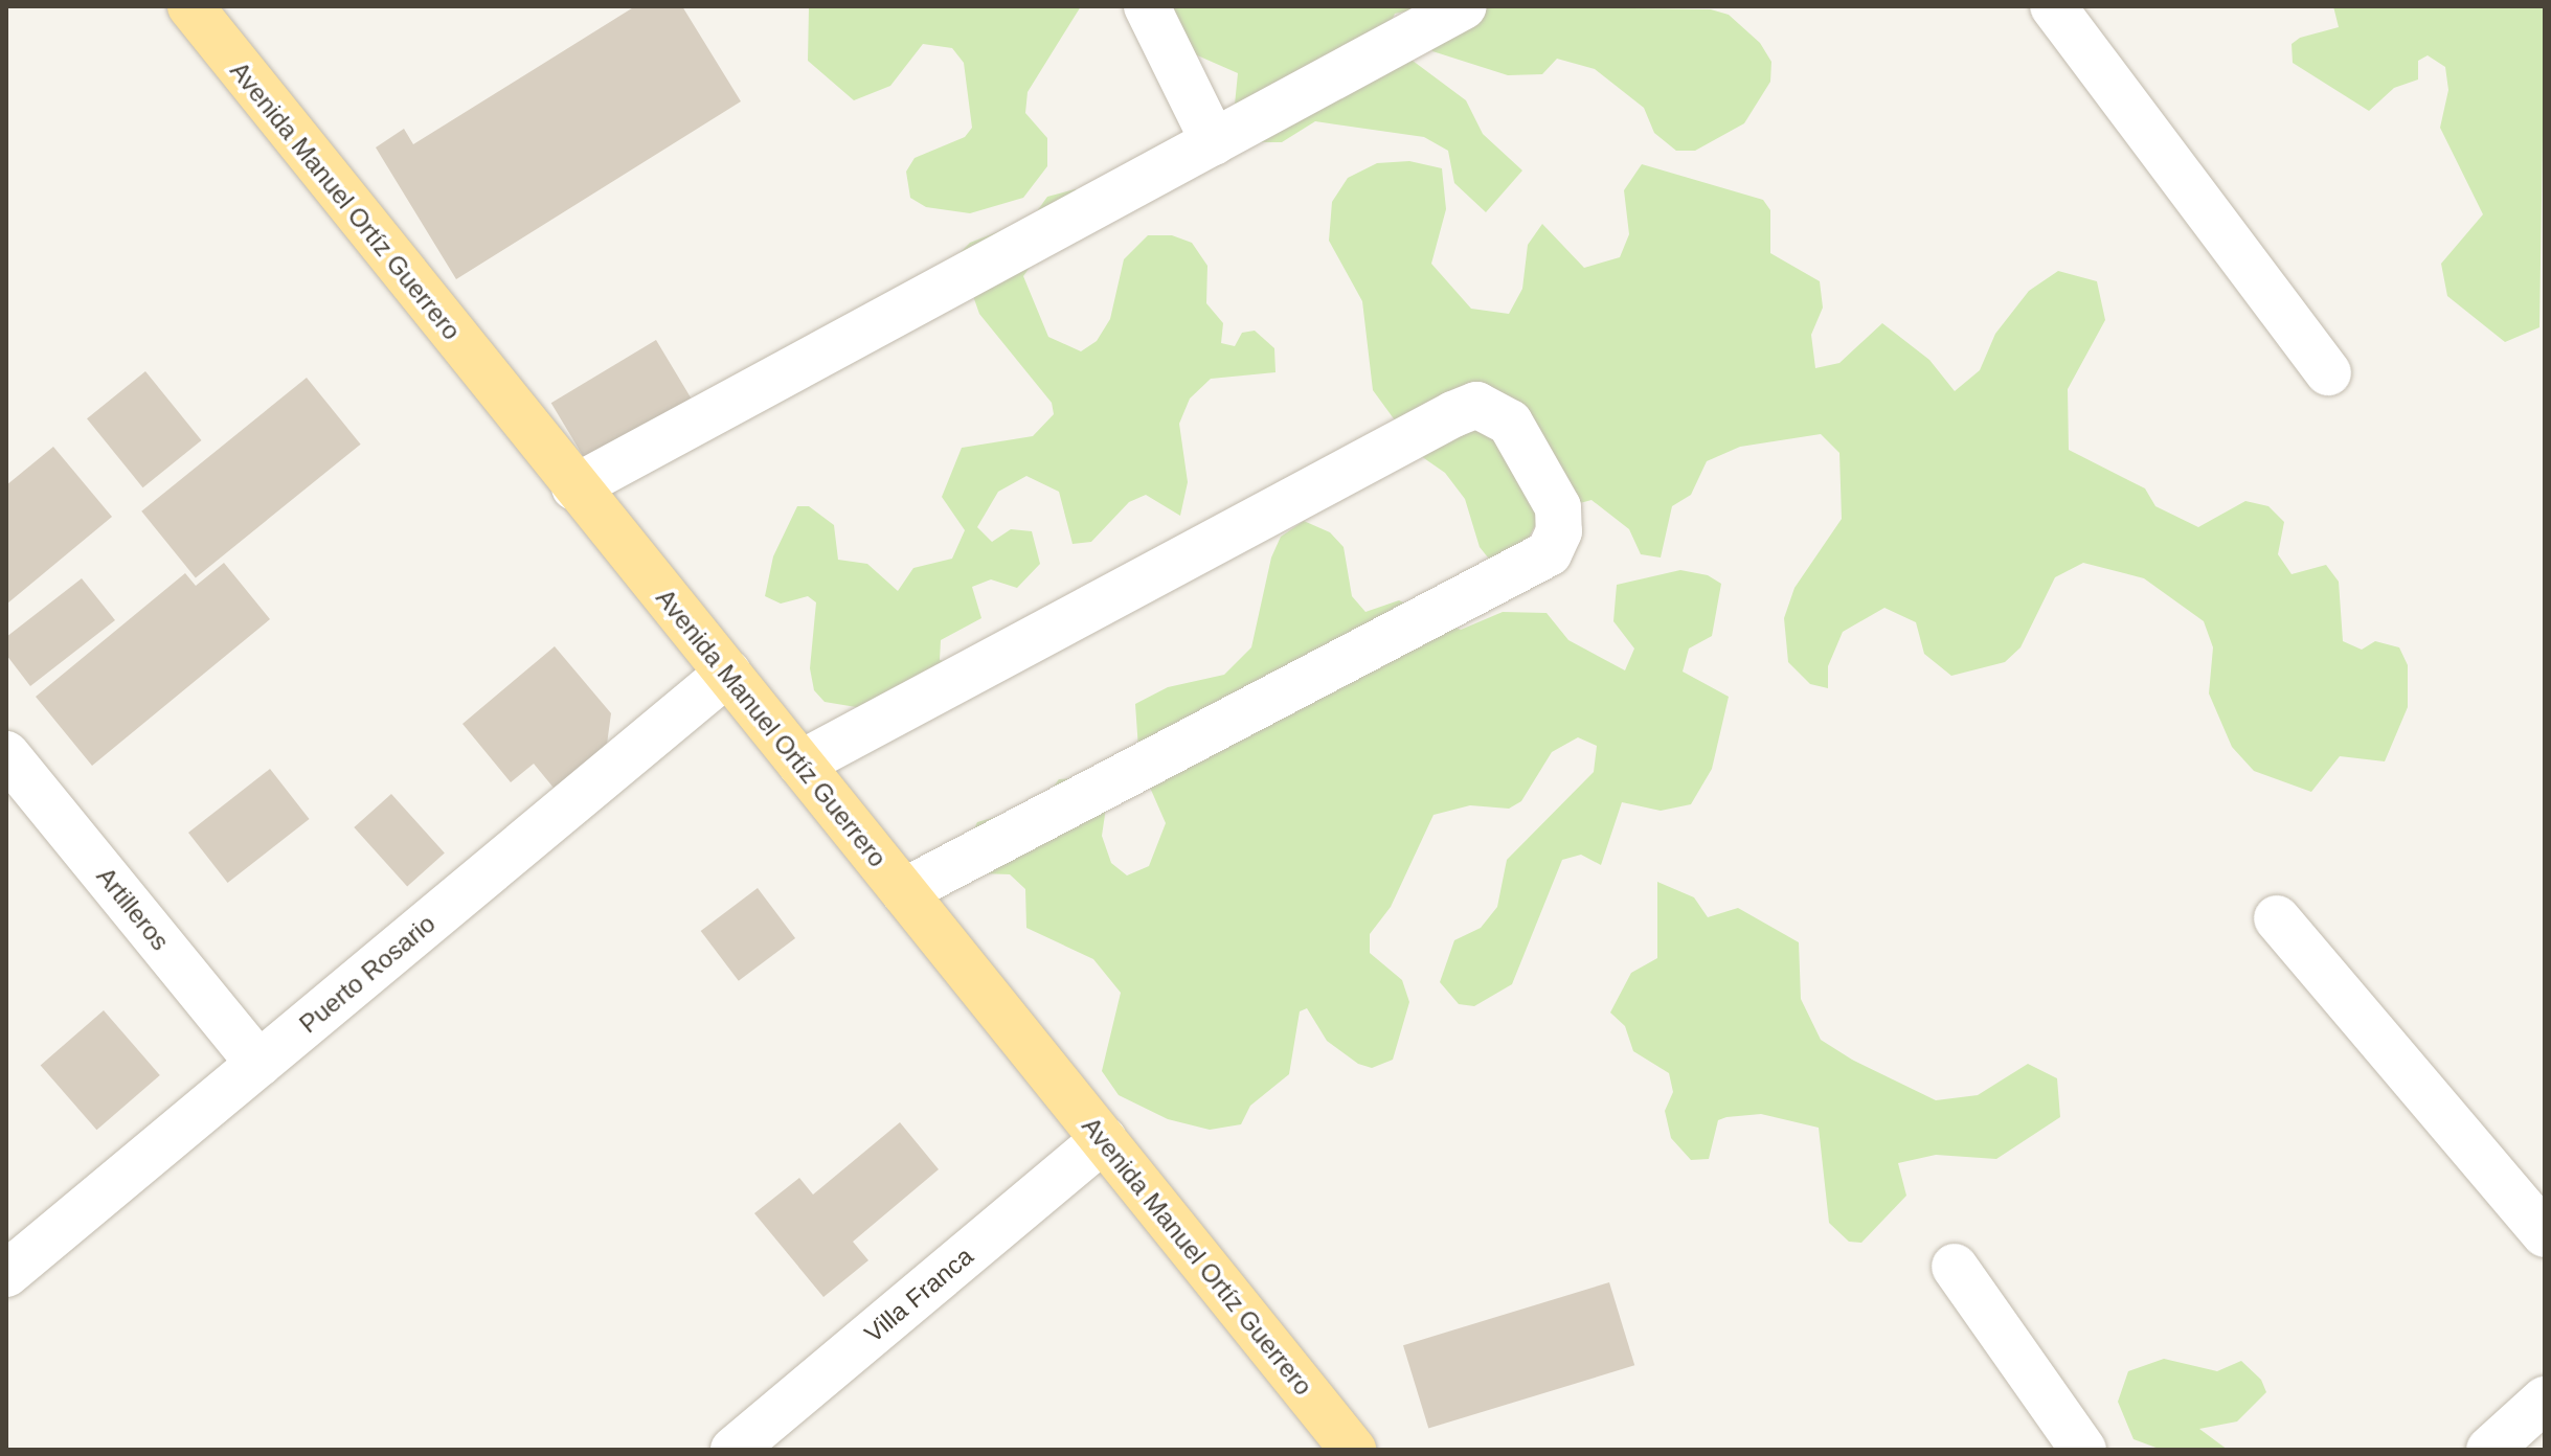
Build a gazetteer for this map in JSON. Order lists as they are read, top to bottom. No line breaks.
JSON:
{"streets":{"main road":["Avenida Manuel Ortíz Guerrero"],"street":["Artilleros","Puerto Rosario","Villa Franca"]},"crossings":[["Avenida Manuel Ortíz Guerrero","Puerto Rosario"],["Avenida Manuel Ortíz Guerrero","Villa Franca"],["Artilleros","Puerto Rosario"]]}
